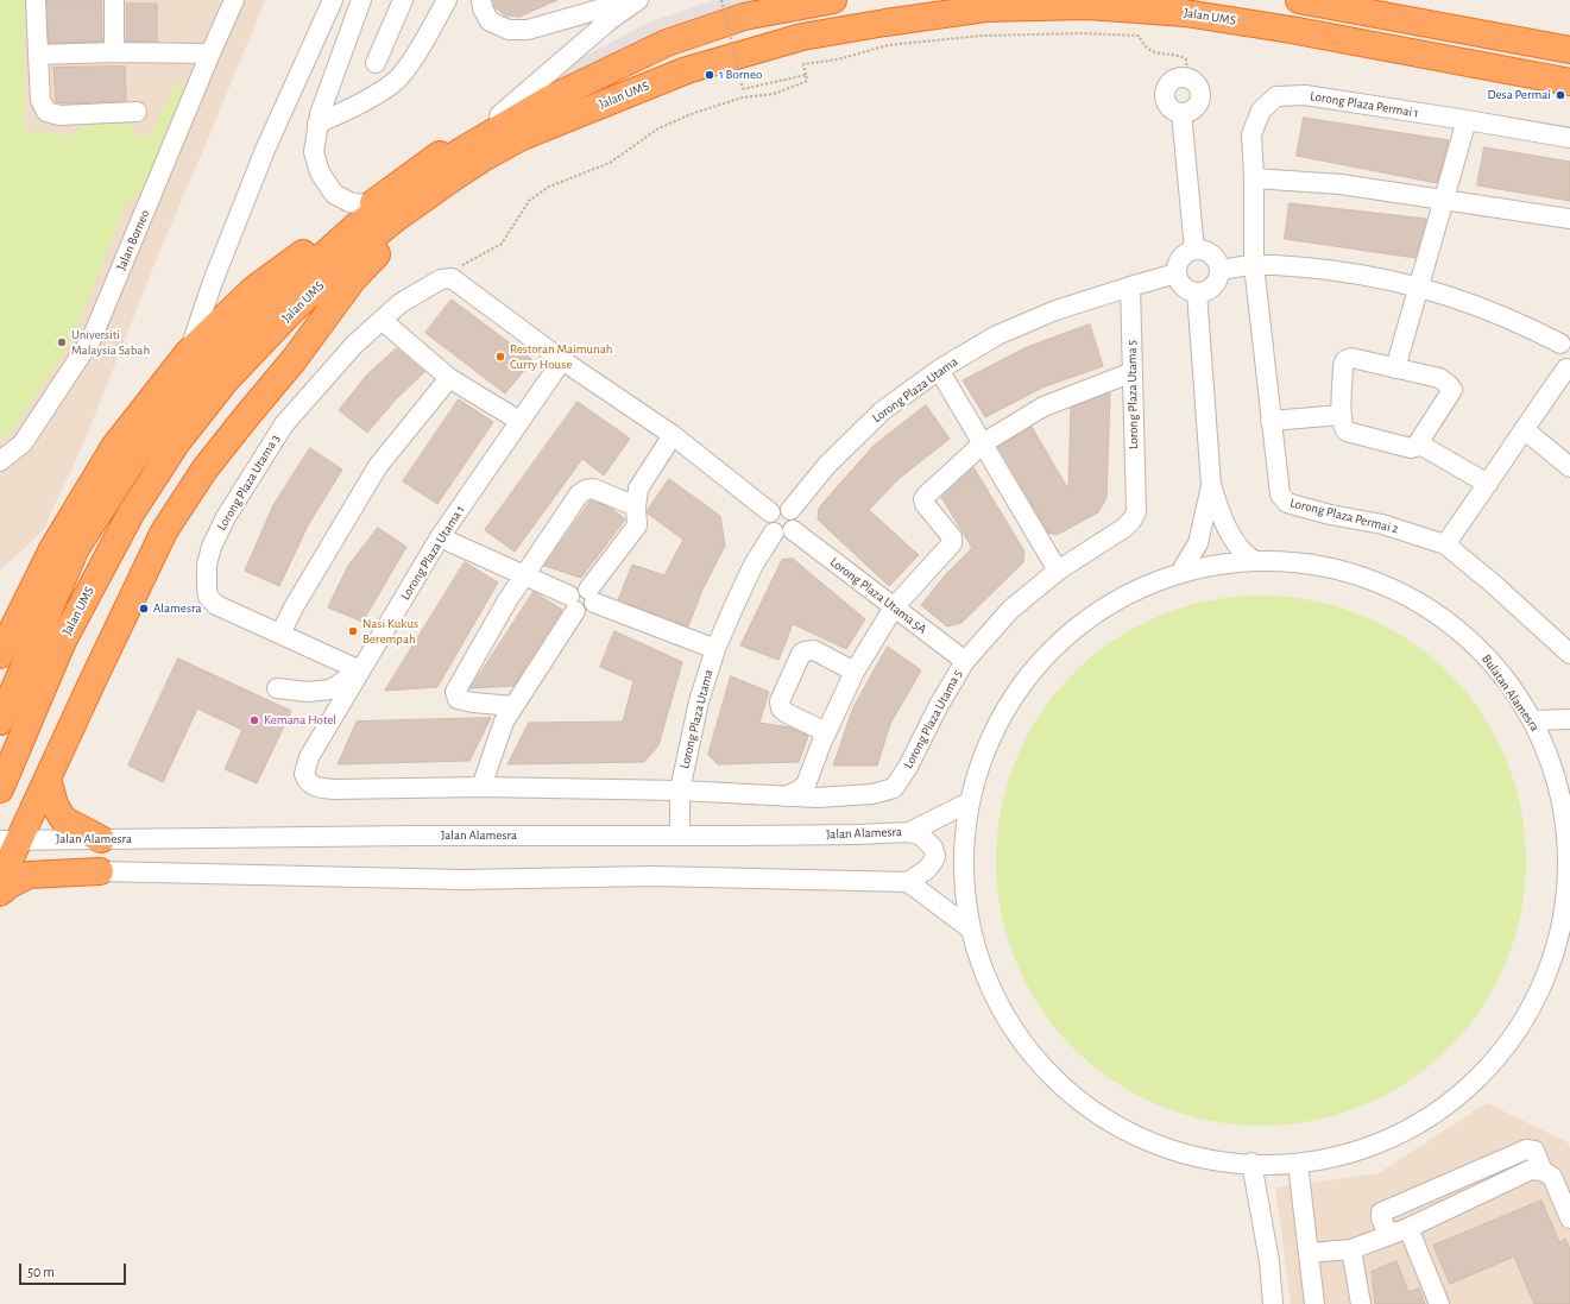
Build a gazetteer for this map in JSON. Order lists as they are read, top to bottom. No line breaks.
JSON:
{"streets":{"highway":["Jalan UMS"],"street":["Lorong Plaza Permai 1","Jalan Borneo","Lorong Plaza Utama","Lorong Plaza Utama 5","Lorong Plaza Utama 3","Lorong Plaza Permai 2","Lorong Plaza Utama 1","Lorong Plaza Utama 5A","Bulatan Alamesra","Jalan Alamesra"]},"crossings":[["Lorong Plaza Permai 1","Lorong Plaza Permai 2"],["Lorong Plaza Utama","Lorong Plaza Utama 5"],["Lorong Plaza Utama","Lorong Plaza Utama 5A"],["Lorong Plaza Utama","Jalan Alamesra"],["Lorong Plaza Utama 5","Lorong Plaza Utama 1"],["Lorong Plaza Utama 5","Lorong Plaza Utama 5A"],["Lorong Plaza Utama 3","Lorong Plaza Utama 1"]],"places":["1 Borneo","Desa Permai","Universiti Malaysia Sabah","Restoran Maimunah Curry House","Alamesra","Nasi Kukus Berempah","Kemana Hotel"],"scale_bar":"50 m"}
